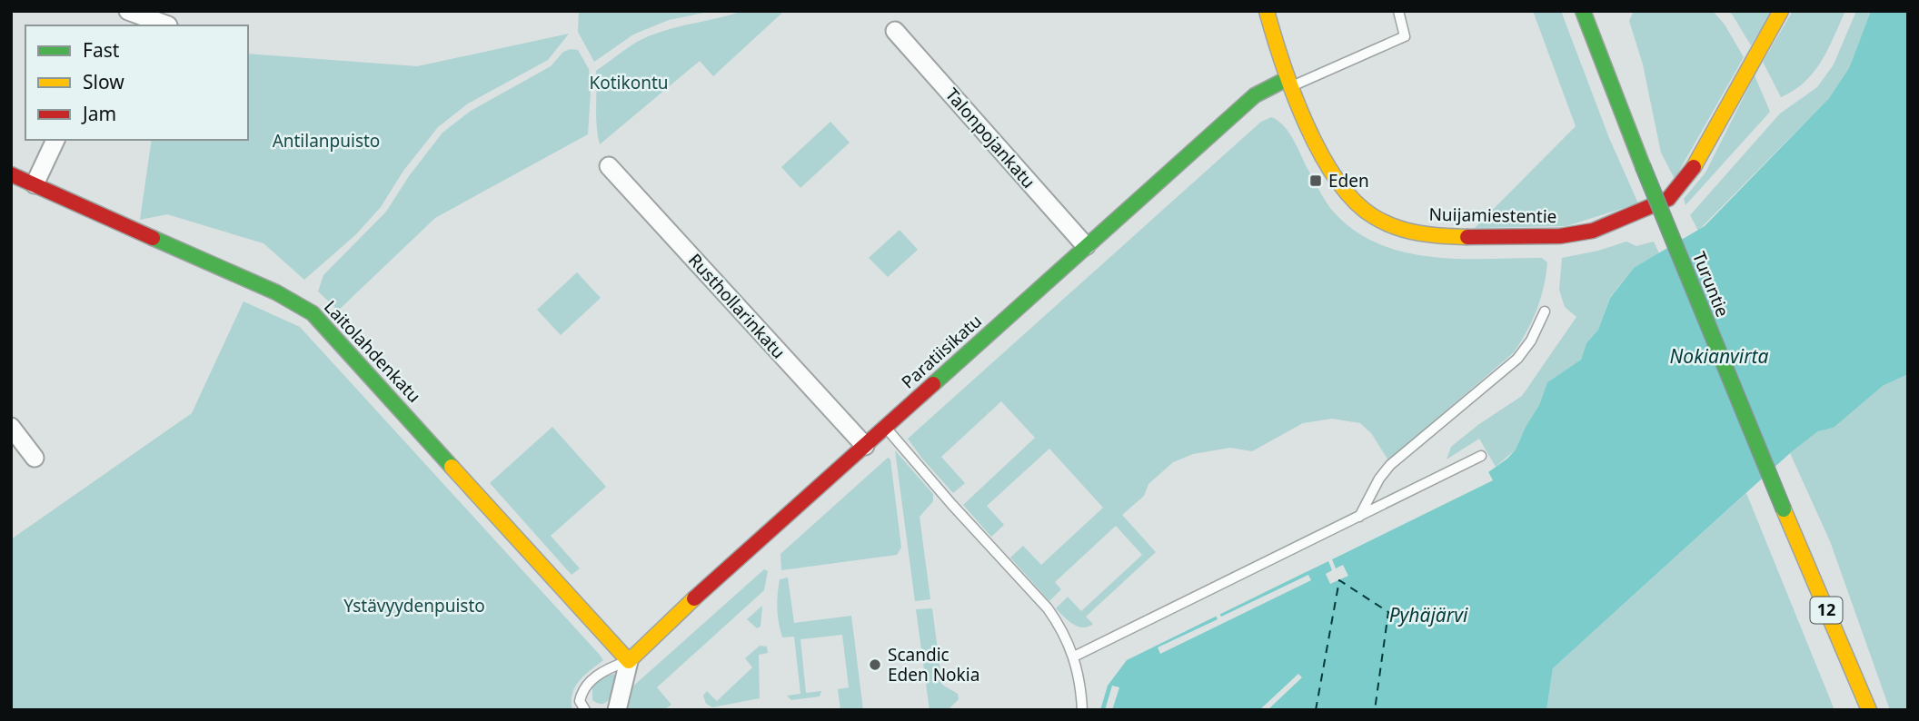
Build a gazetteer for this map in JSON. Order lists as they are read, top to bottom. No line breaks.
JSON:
{"streets":{"main road":["Nuijamiestentie","Turuntie","Laitolahdenkatu","Paratiisikatu","12"],"street":["Talonpojankatu","Rusthollarinkatu"]},"crossings":[["Talonpojankatu","Paratiisikatu"],["Nuijamiestentie","Paratiisikatu"],["Rusthollarinkatu","Paratiisikatu"],["Laitolahdenkatu","Paratiisikatu"]],"water":["Nokianvirta","Pyhäjärvi"],"parks":["Kotikontu","Antilanpuisto","Ystävyydenpuisto"],"places":{"transit":["Eden"],"other":["Scandic Eden Nokia"]},"legend":["Fast","Slow","Jam"]}
